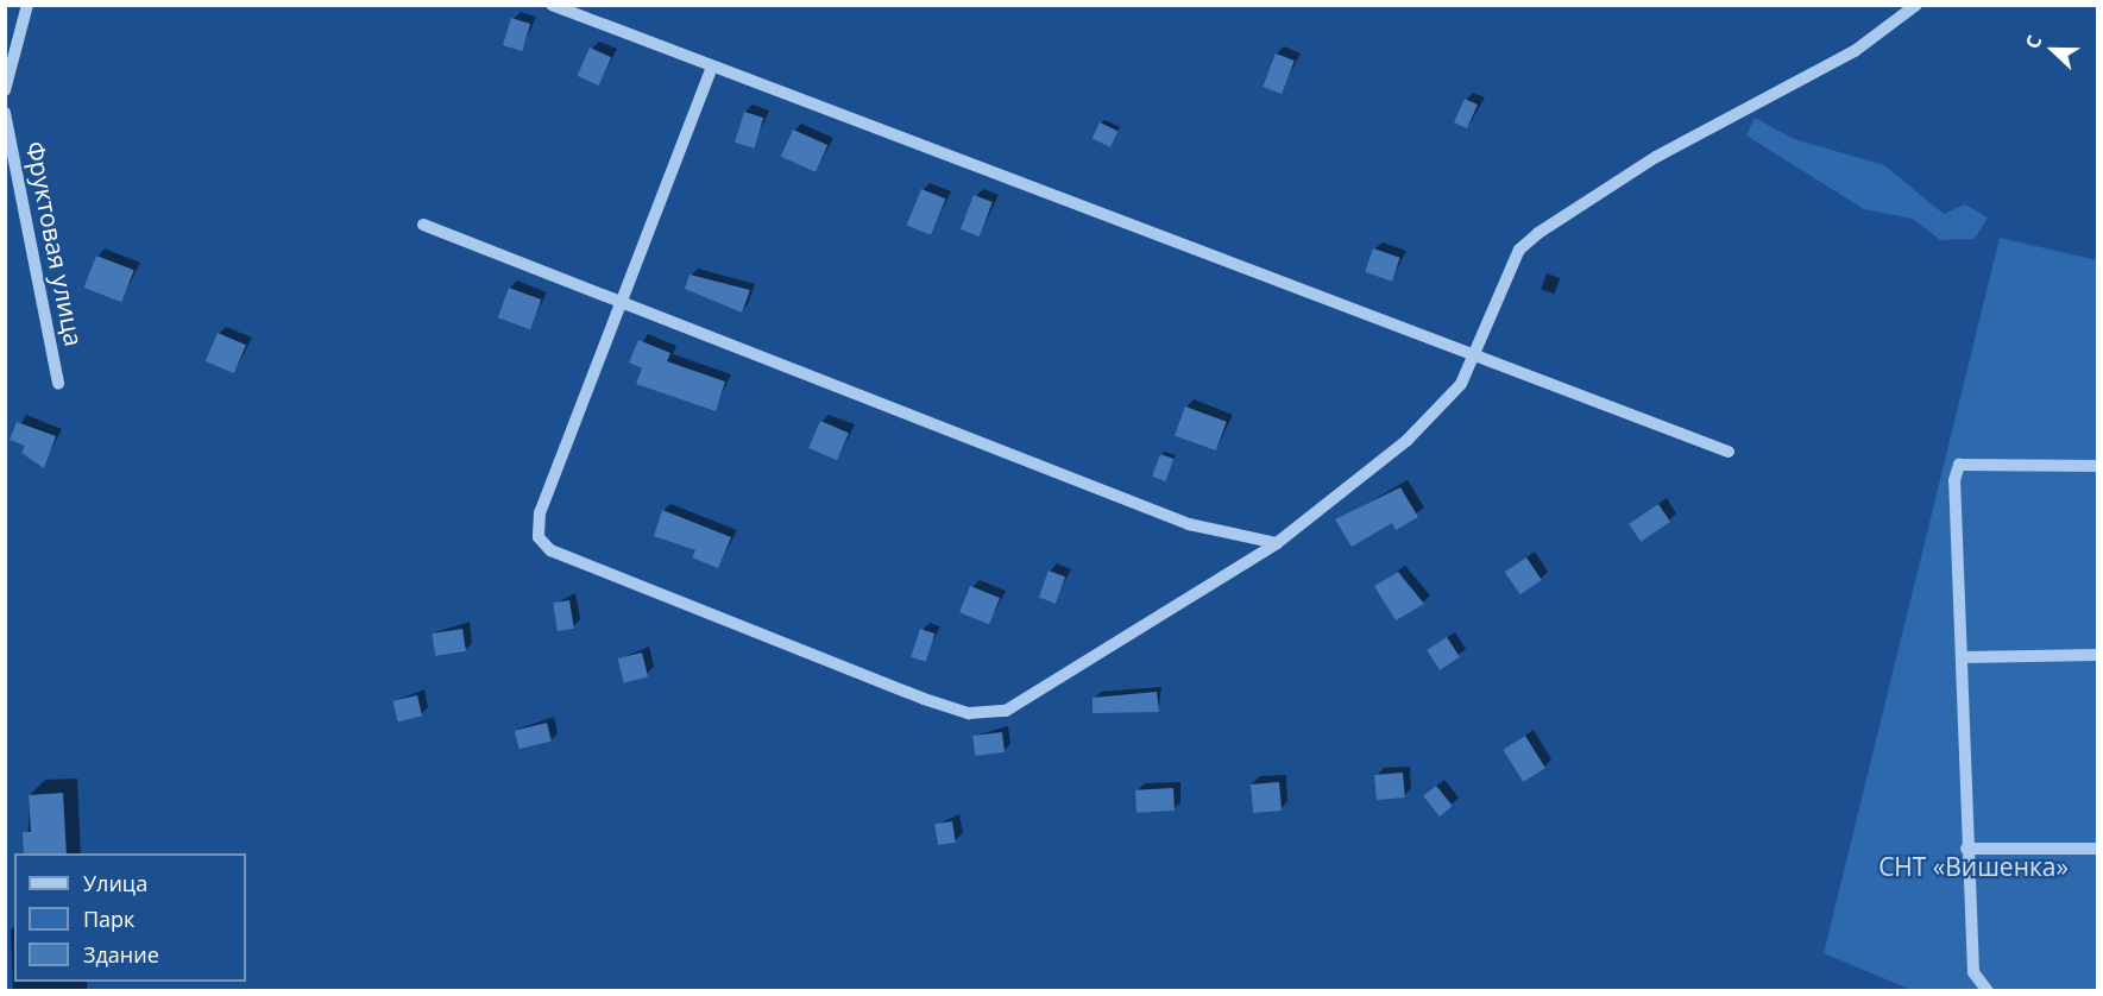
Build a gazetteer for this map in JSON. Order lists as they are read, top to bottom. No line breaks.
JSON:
{"streets":{"street":["Фруктовая улица"]},"parks":["СНТ «Вишенка»"],"legend":["Улица","Парк","Здание"],"north":"left"}
